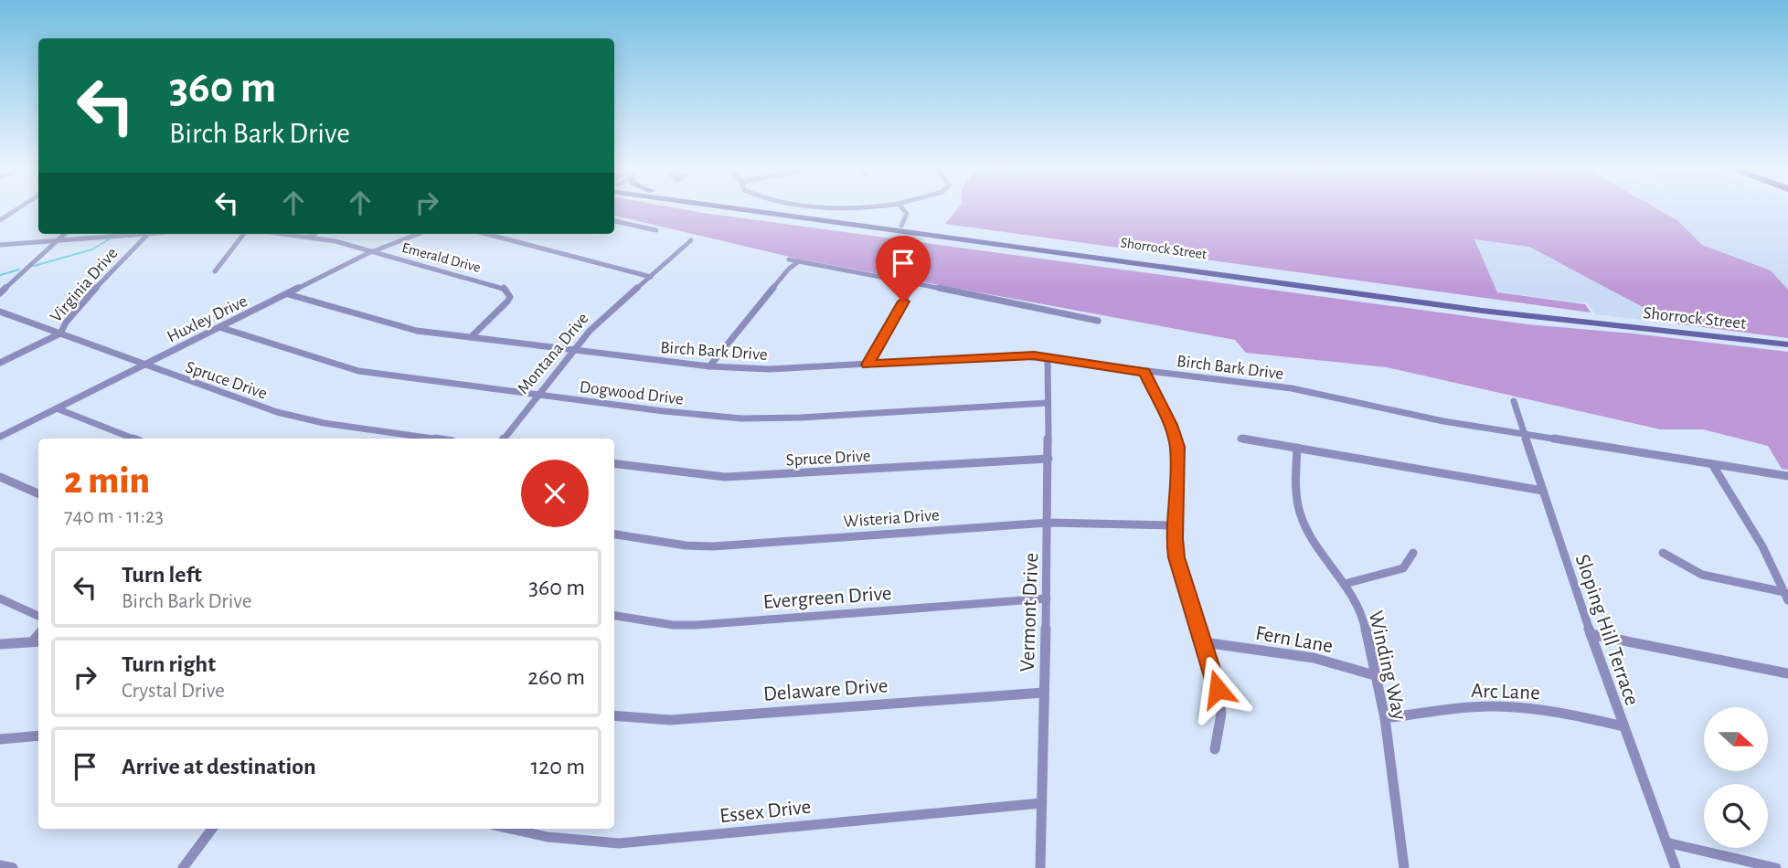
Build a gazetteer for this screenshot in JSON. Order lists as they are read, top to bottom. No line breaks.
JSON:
{"streets":{"main road":["Shorrock Street"],"street":["Emerald Drive","Virginia Drive","Huxley Drive","Birch Bark Drive","Montana Drive","Spruce Drive","Dogwood Drive","Wisteria Drive","Evergreen Drive","Vermont Drive","Sloping Hill Terrace","Fern Lane","Winding Way","Delaware Drive","Arc Lane","Essex Drive"]},"crossings":[["Emerald Drive","Huxley Drive"],["Emerald Drive","Birch Bark Drive"],["Virginia Drive","Spruce Drive"],["Huxley Drive","Birch Bark Drive"],["Huxley Drive","Spruce Drive"],["Huxley Drive","Dogwood Drive"],["Birch Bark Drive","Montana Drive"],["Birch Bark Drive","Vermont Drive"],["Birch Bark Drive","Sloping Hill Terrace"],["Montana Drive","Dogwood Drive"],["Spruce Drive","Vermont Drive"],["Dogwood Drive","Vermont Drive"],["Wisteria Drive","Vermont Drive"],["Evergreen Drive","Vermont Drive"],["Vermont Drive","Delaware Drive"],["Vermont Drive","Essex Drive"],["Sloping Hill Terrace","Arc Lane"],["Fern Lane","Winding Way"],["Winding Way","Arc Lane"]],"north":"right","page":{"turn":["360 m","Birch Bark Drive"],"heading":["2 min","740 m · 11:23"],"list":[{"name":"Turn left","note":"Birch Bark Drive","value":"360 m"},{"name":"Turn right","note":"Crystal Drive","value":"260 m"},{"name":"Arrive at destination","value":"120 m"}]}}
